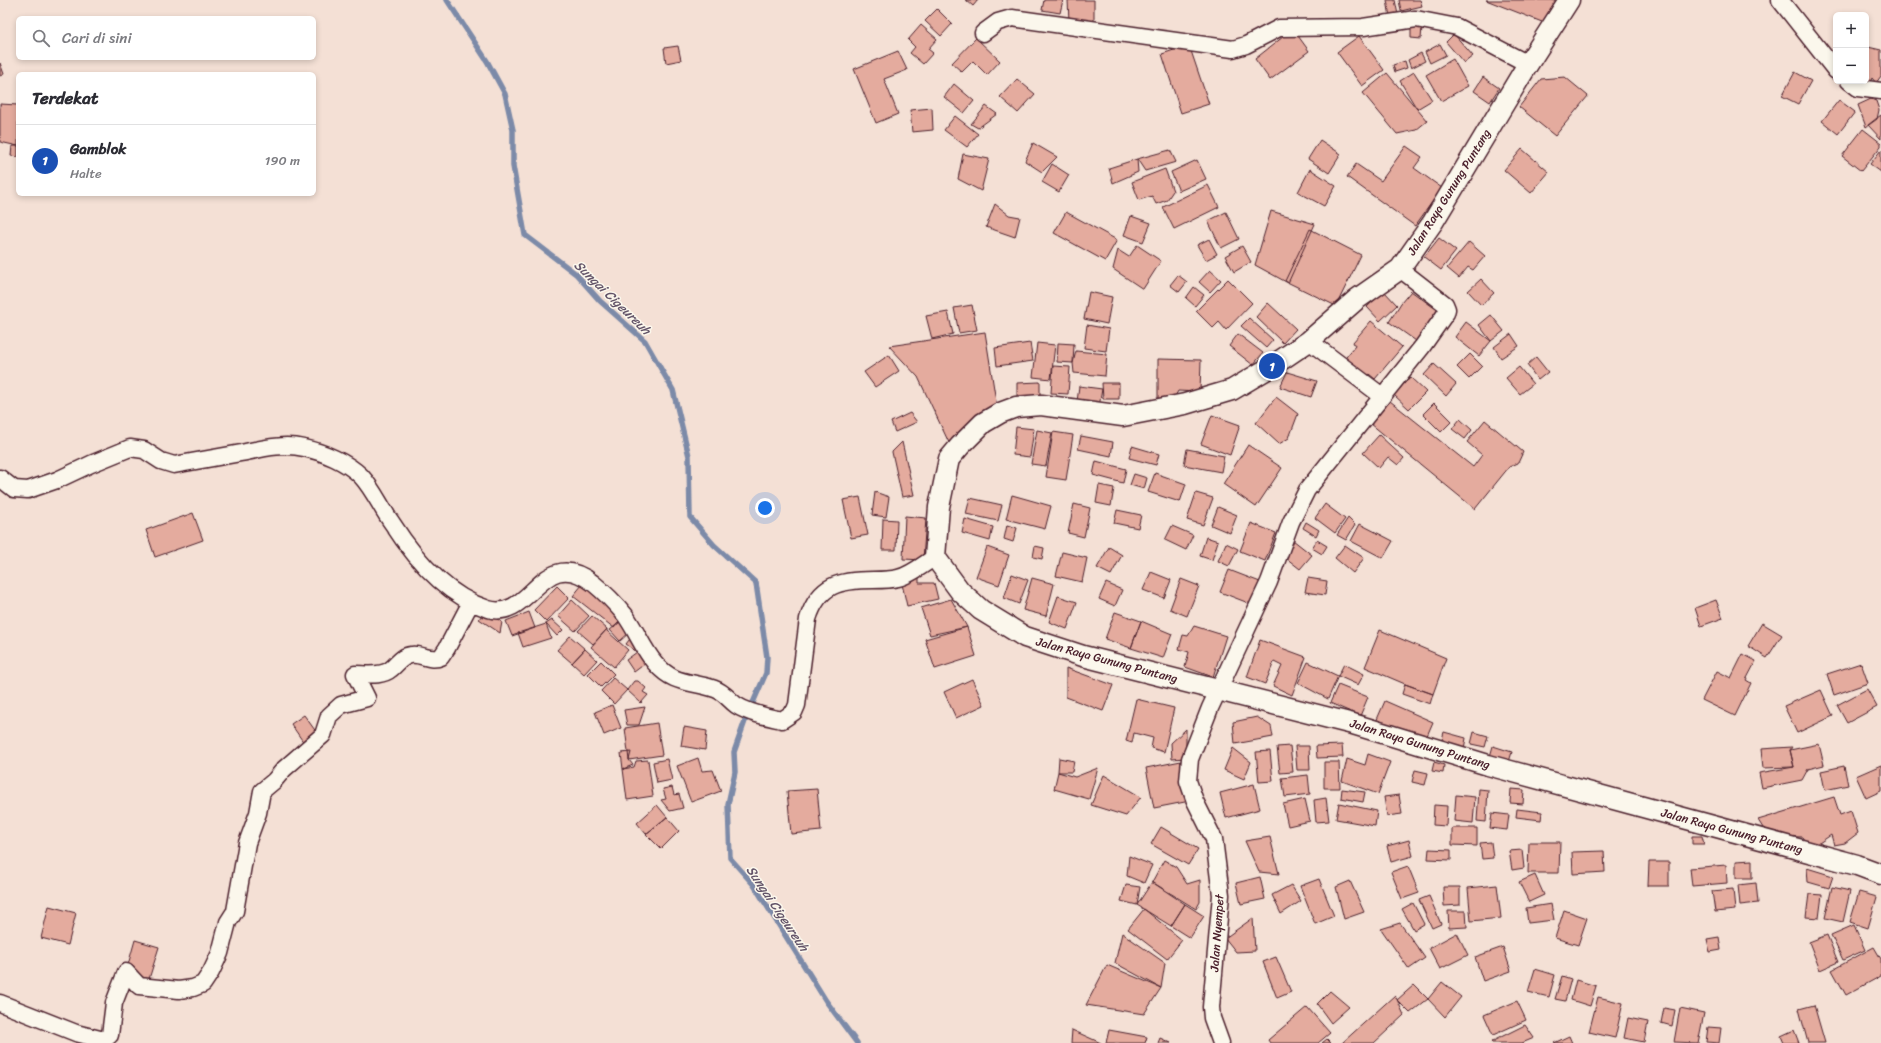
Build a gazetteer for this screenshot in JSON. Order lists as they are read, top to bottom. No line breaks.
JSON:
{"streets":{"street":["Jalan Raya Gunung Puntang","Jalan Nyempet"]},"crossings":[["Jalan Raya Gunung Puntang","Jalan Nyempet"]],"water":["Sungai Cigeureuh"],"page":{"map_buttons":["+","−"],"search":"Cari di sini","heading":"Terdekat","list":[{"mark":"1","name":"Gamblok","note":"Halte","value":"190 m"}],"pins":"1"}}
